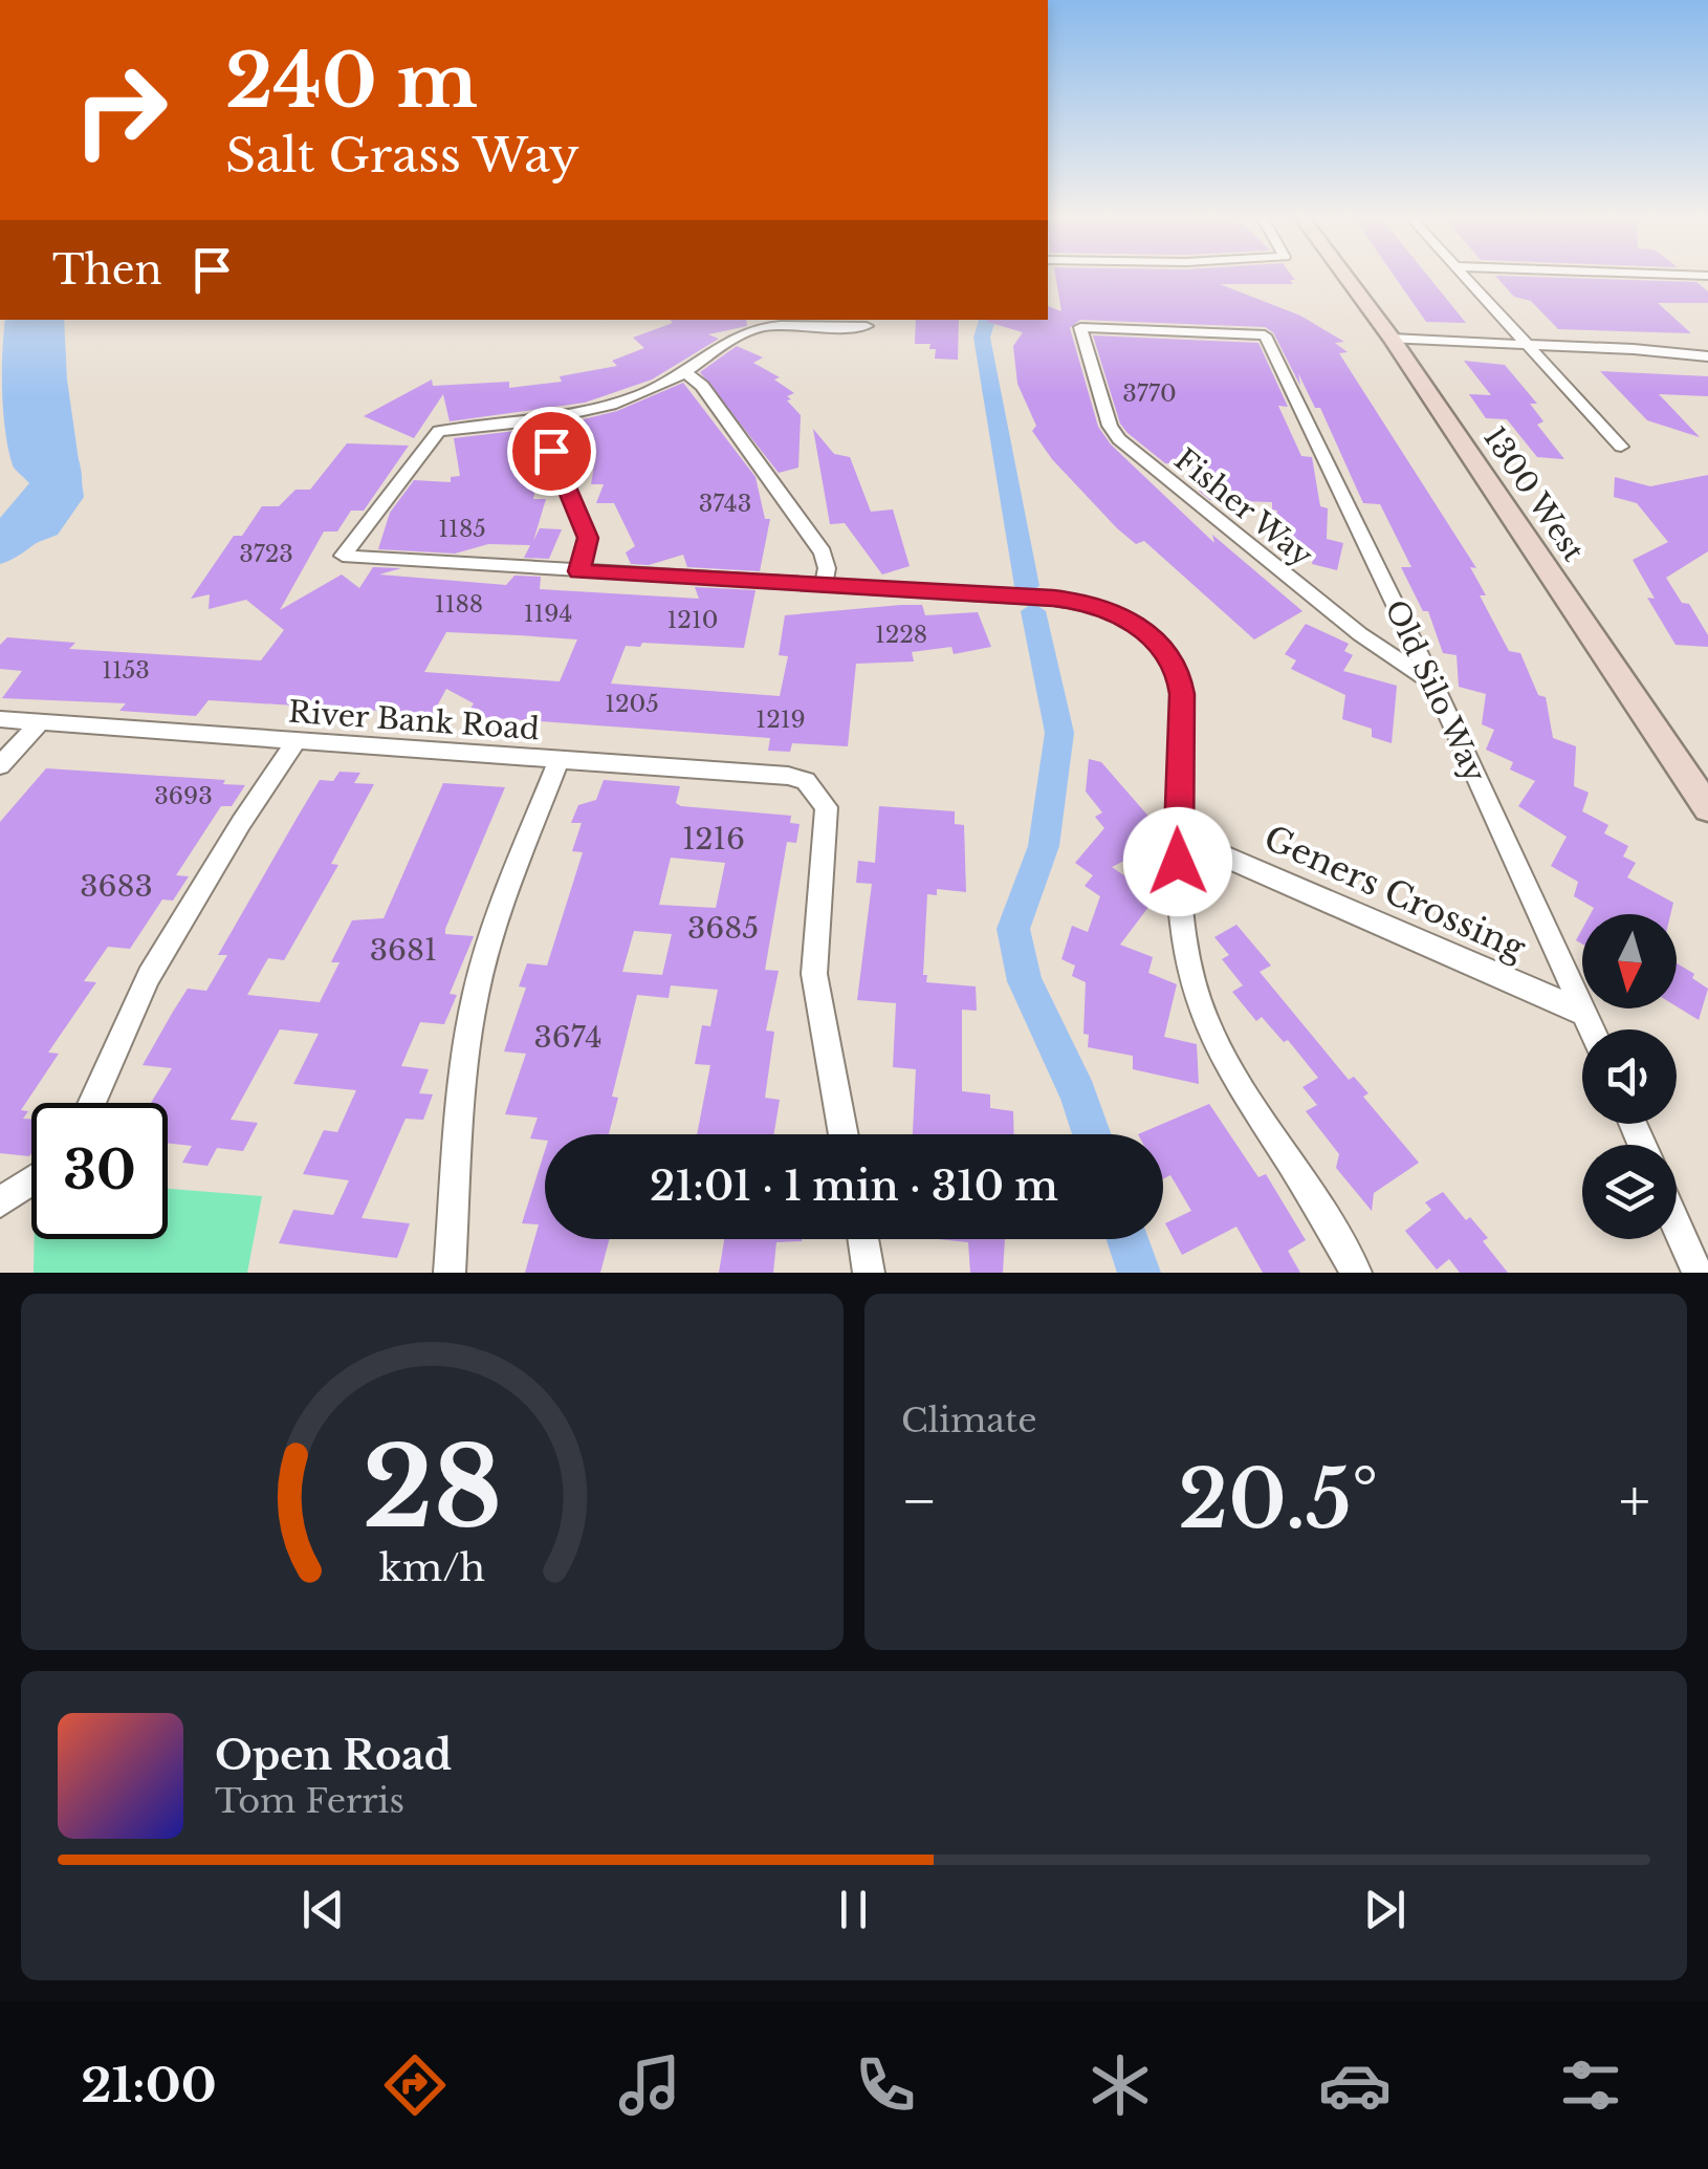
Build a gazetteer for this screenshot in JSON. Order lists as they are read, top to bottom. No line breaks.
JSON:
{"streets":{"street":["1300 West","Fisher Way","Old Silo Way","River Bank Road","Geners Crossing"]},"crossings":[["Fisher Way","Old Silo Way"],["Old Silo Way","Geners Crossing"]],"house_numbers":["3770","3743","1185","3723","1188","1194","1210","1228","1153","1205","1219","3693","1216","3683","3685","3681","3674"],"north":"bottom","page":{"turn":["240 m","Salt Grass Way"],"then":"Then","limit":"30","trip":"21:01 · 1 min · 310 m","tile":"Climate","heat":["−","20.5°","+"],"song":["Open Road","Tom Ferris"],"tabs":"21:00","gauge":["28","km/h"]}}
